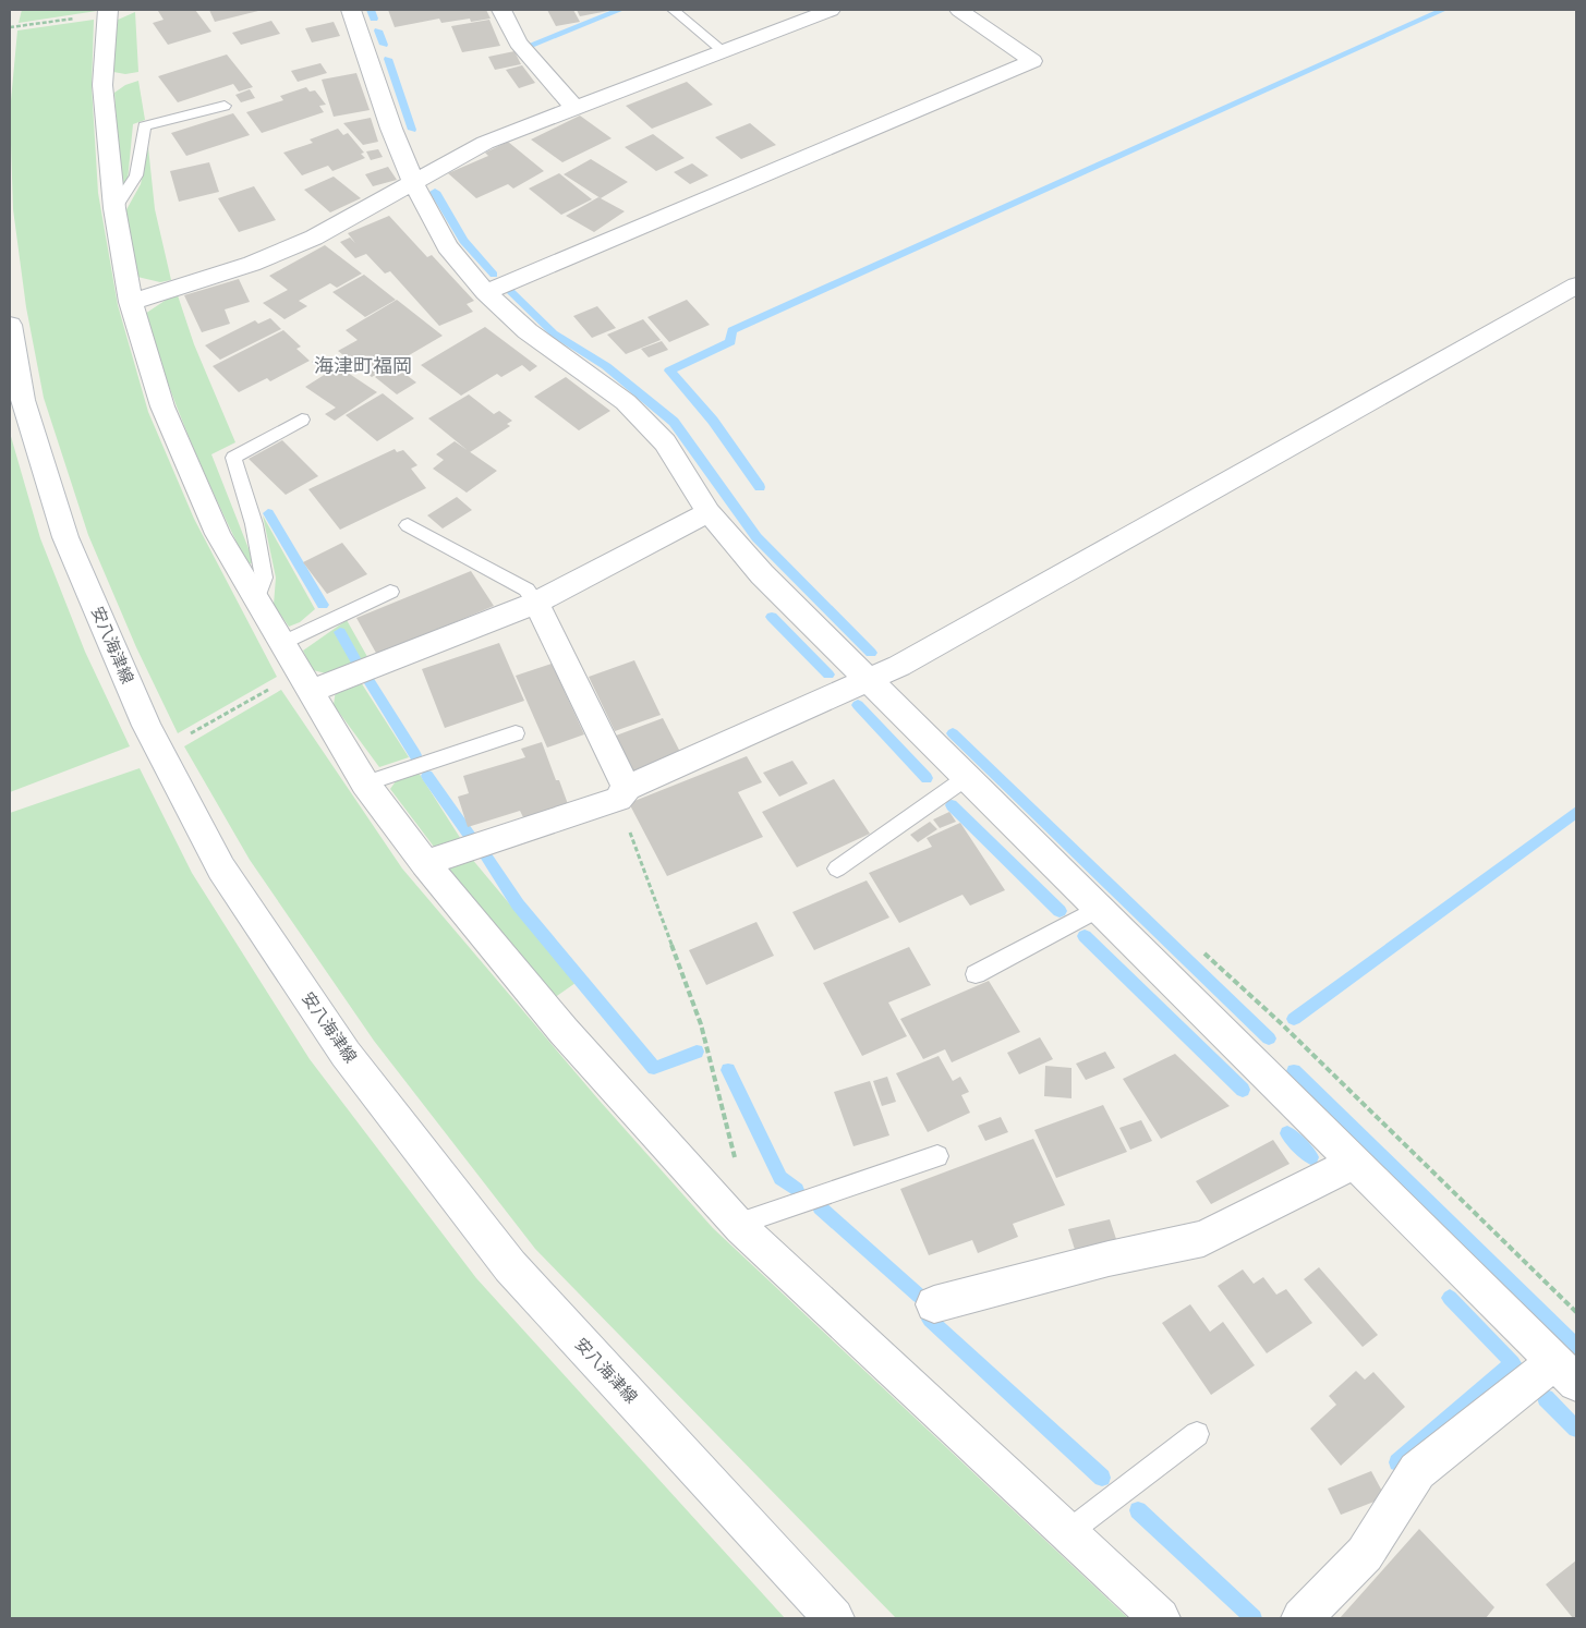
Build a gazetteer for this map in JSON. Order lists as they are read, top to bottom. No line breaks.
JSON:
{"streets":{"street":["安八海津線"]},"districts":["海津町福岡"]}
